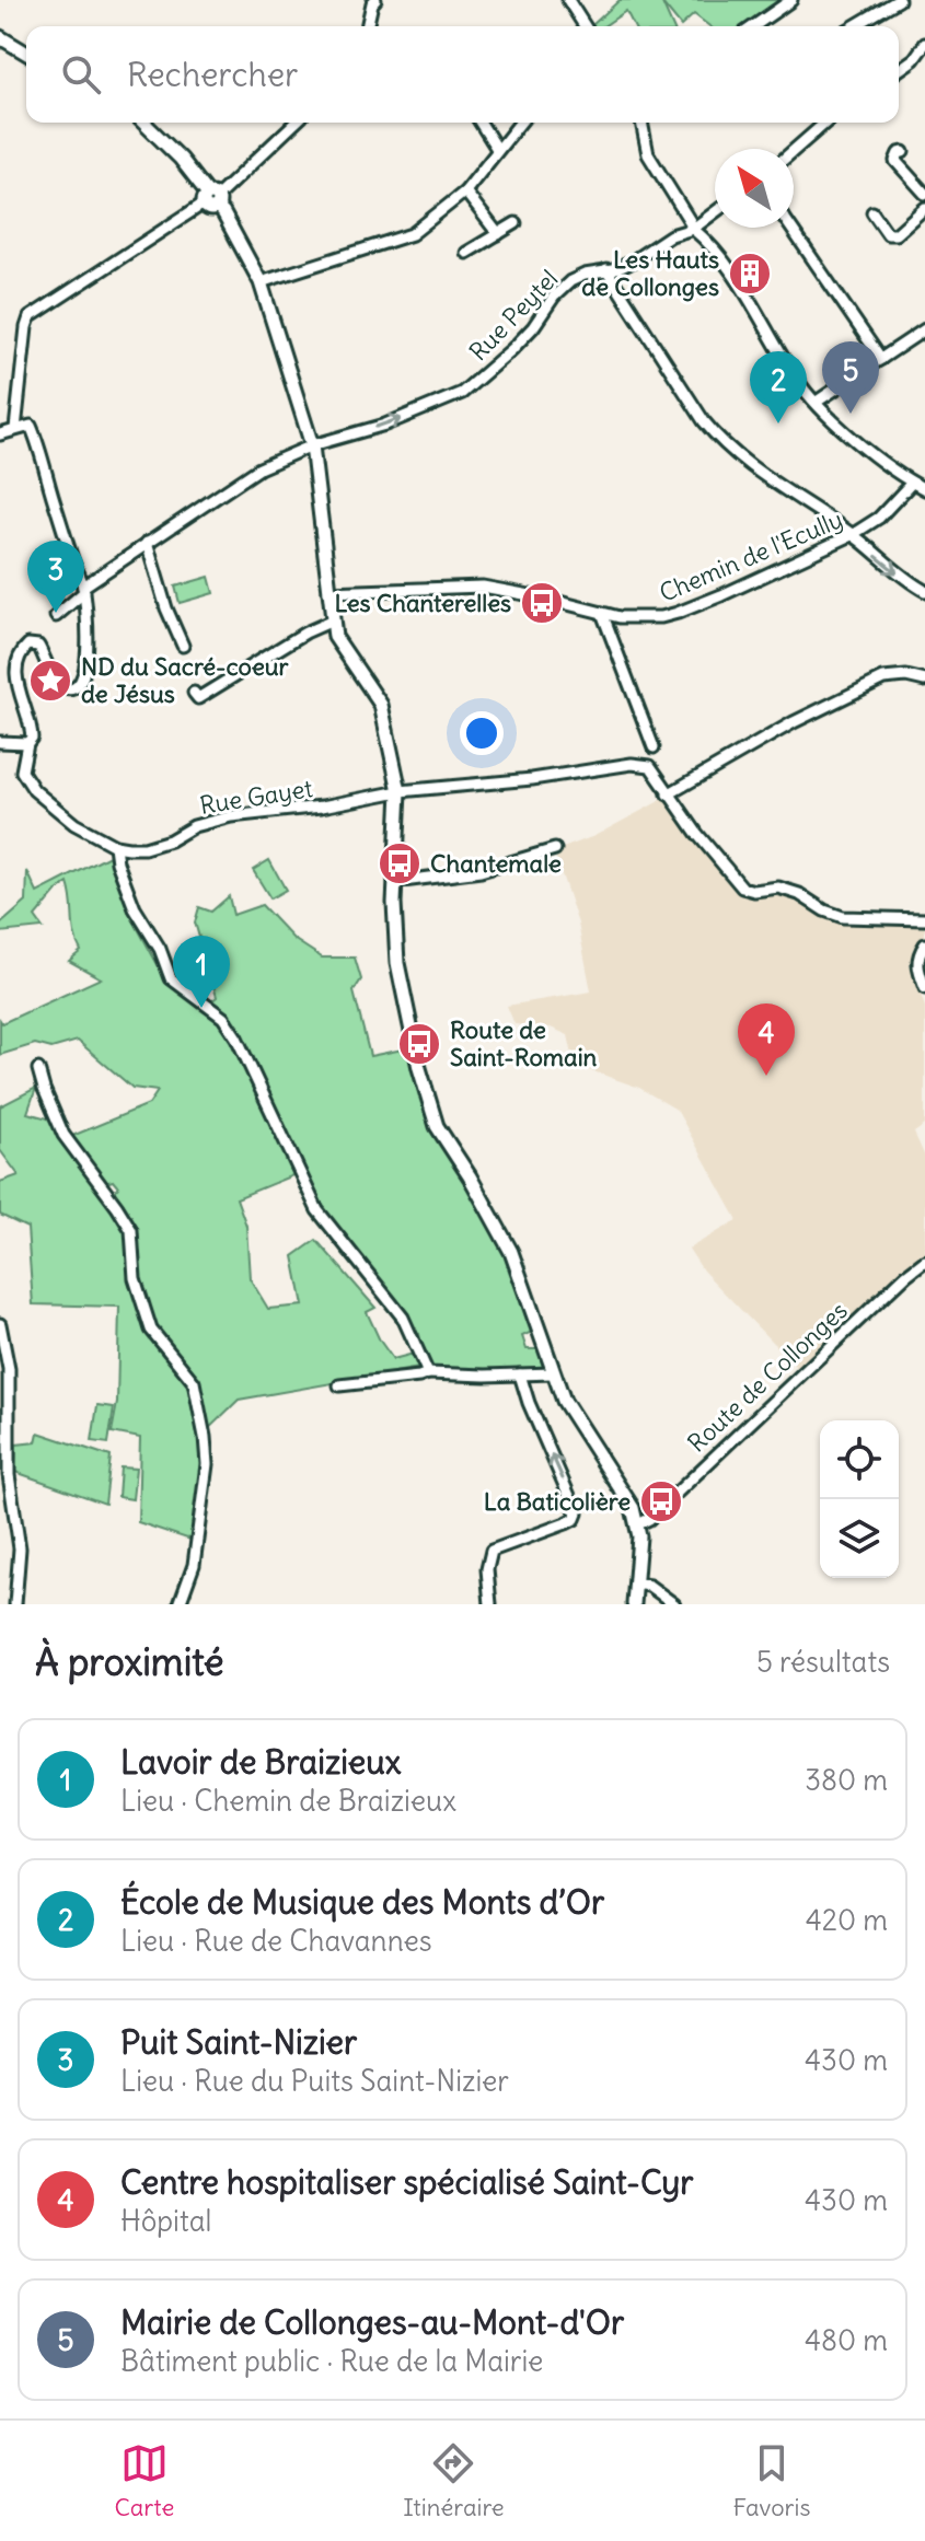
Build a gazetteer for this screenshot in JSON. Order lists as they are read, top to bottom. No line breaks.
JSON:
{"streets":{"street":["Rue Peytel","Chemin de l'Ecully","Rue Gayet","Route de Collonges"]},"one_way":["Rue Peytel"],"places":{"building":["Les Hauts de Collonges"],"bus stop":["Les Chanterelles","Chantemale","Route de Saint-Romain","La Baticolière"],"place":["ND du Sacré-coeur de Jésus"]},"north":"top left","page":{"search":"Rechercher","pins":["5","2","3","1","4"],"heading":["À proximité","5 résultats"],"list":[{"mark":"1","name":"Lavoir de Braizieux","note":"Lieu · Chemin de Braizieux","value":"380 m"},{"mark":"2","name":"École de Musique des Monts d’Or","note":"Lieu · Rue de Chavannes","value":"420 m"},{"mark":"3","name":"Puit Saint-Nizier","note":"Lieu · Rue du Puits Saint-Nizier","value":"430 m"},{"mark":"4","name":"Centre hospitaliser spécialisé Saint-Cyr","note":"Hôpital","value":"430 m"},{"mark":"5","name":"Mairie de Collonges-au-Mont-d'Or","note":"Bâtiment public · Rue de la Mairie","value":"480 m"}],"nav":["Carte","Itinéraire","Favoris"]}}
